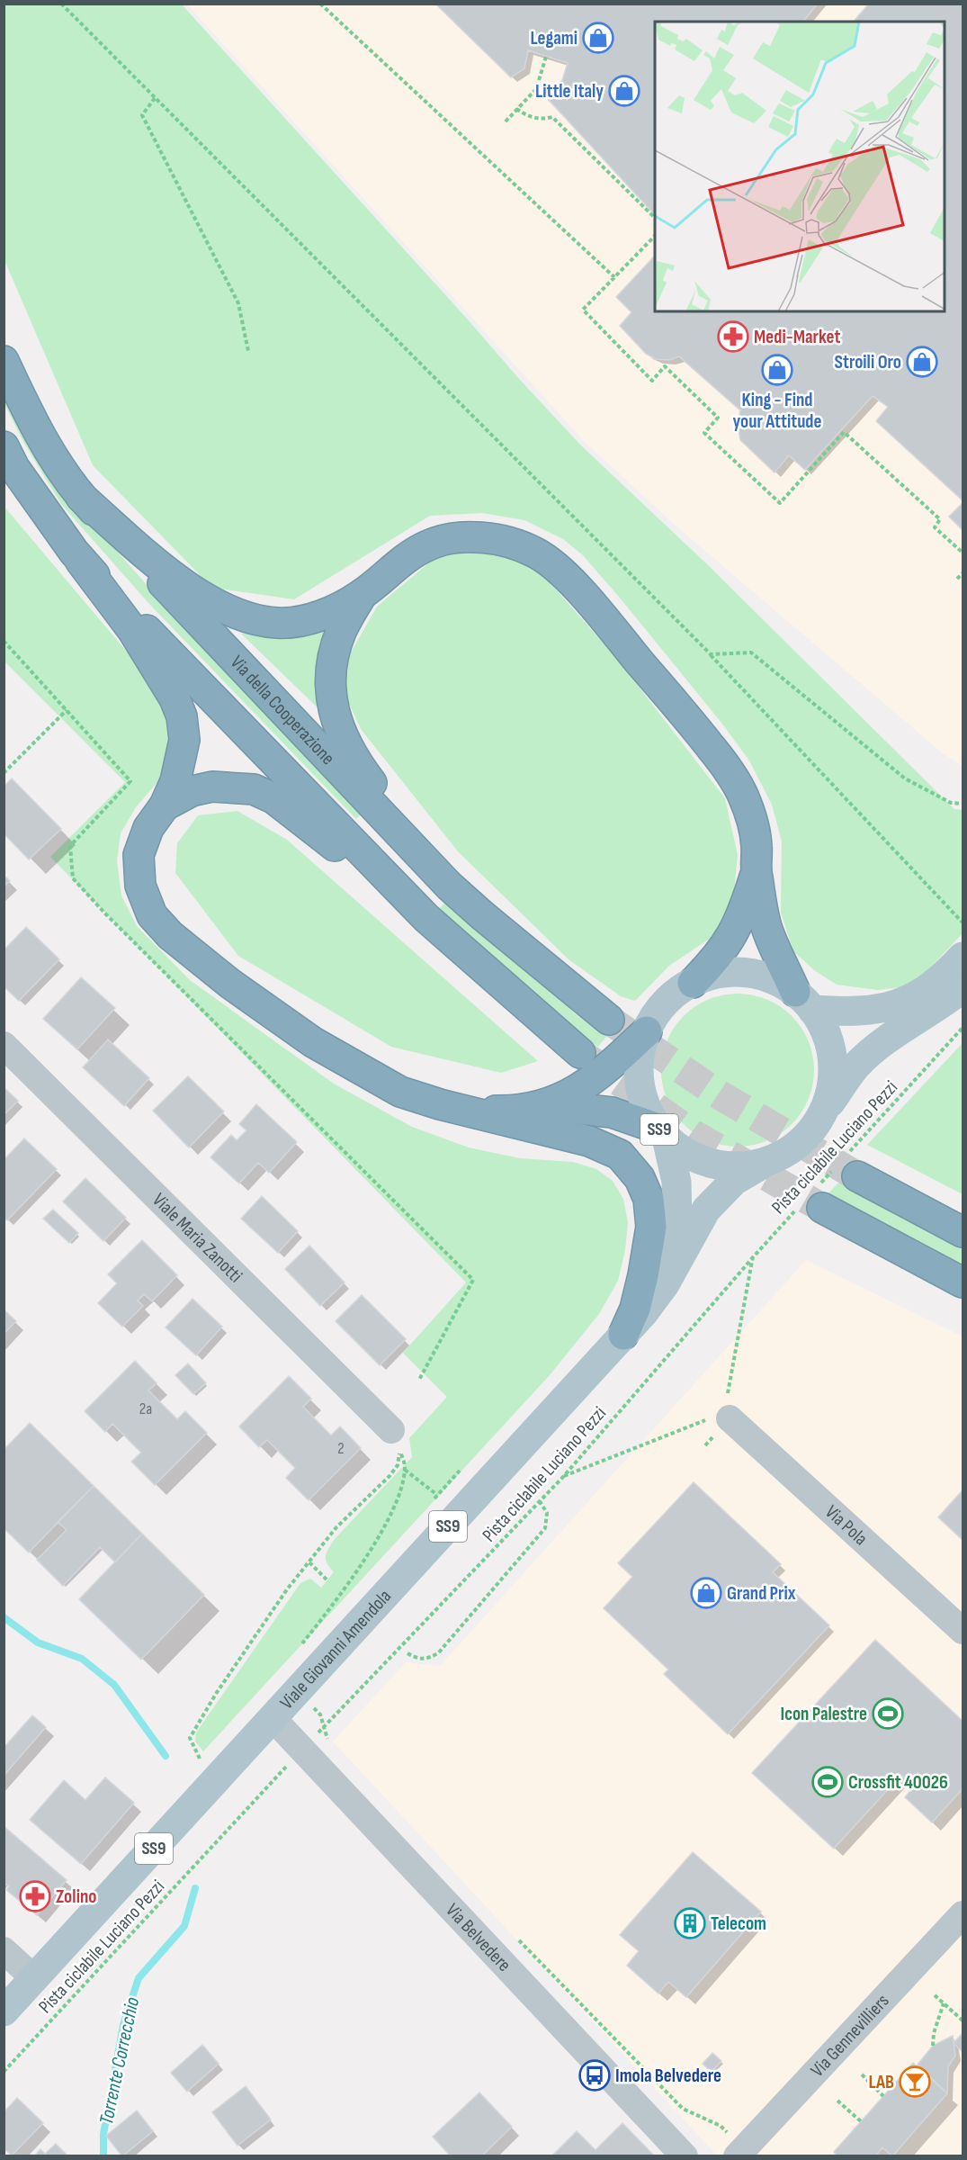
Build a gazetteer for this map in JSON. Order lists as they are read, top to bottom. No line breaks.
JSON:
{"streets":{"highway":["Via della Cooperazione"],"main road":["SS9","Viale Giovanni Amendola"],"street":["Viale Maria Zanotti","Via Pola","Via Belvedere","Via Gennevilliers"],"path":["Pista ciclabile Luciano Pezzi"]},"crossings":[["SS9","Viale Giovanni Amendola"],["Pista ciclabile Luciano Pezzi","Via Belvedere"],["Viale Giovanni Amendola","Via Belvedere"]],"water":["Torrente Correcchio"],"places":{"shop":["Legami","Little Italy","Stroili Oro","King - Find your Attitude","Grand Prix"],"pharmacy":["Medi-Market","Zolino"],"sports":["Icon Palestre","Crossfit 40026"],"building":["Telecom"],"bus stop":["Imola Belvedere"],"bar":["LAB"]},"house_numbers":["2a","2"]}
